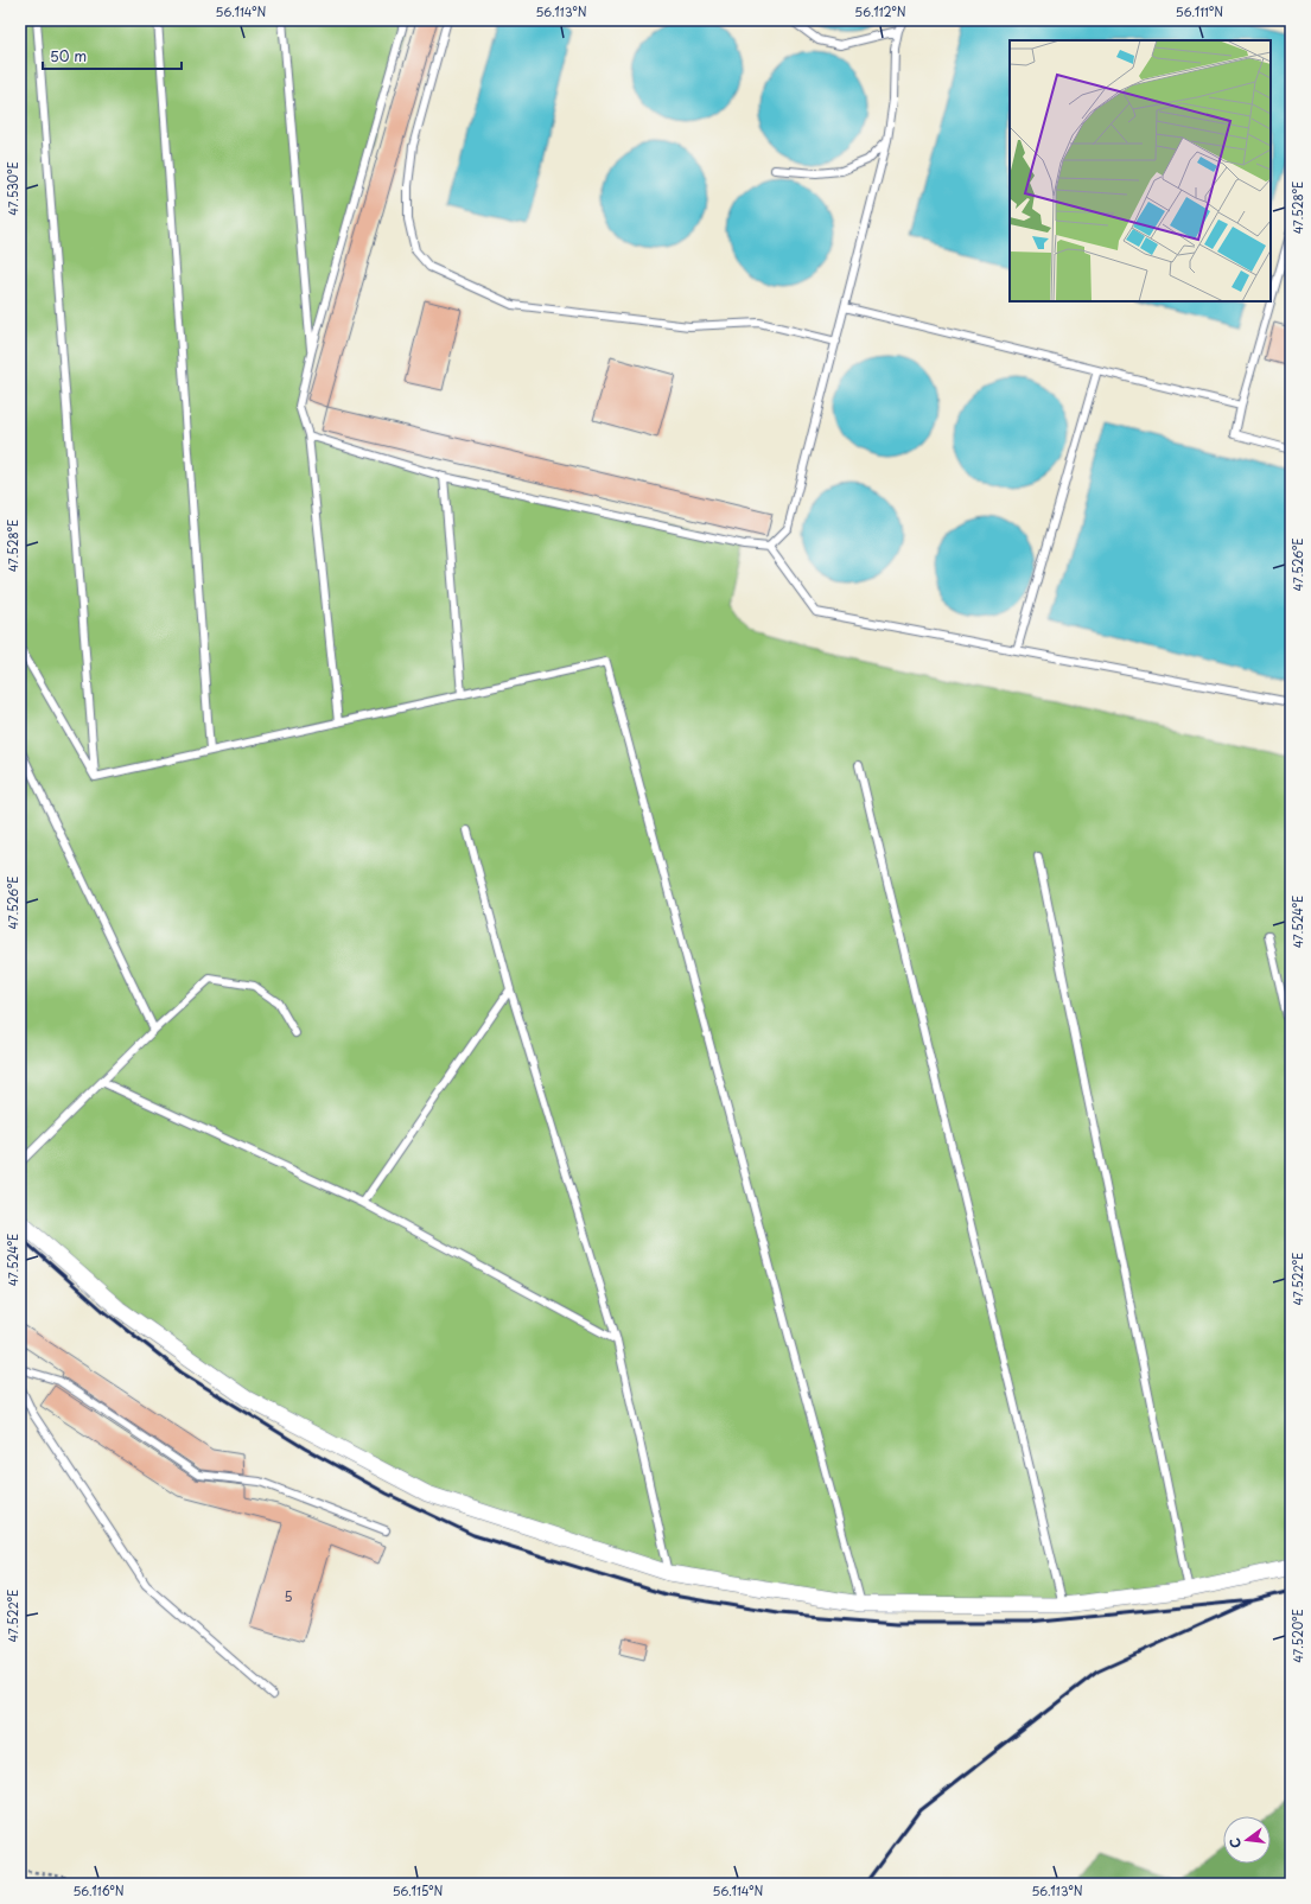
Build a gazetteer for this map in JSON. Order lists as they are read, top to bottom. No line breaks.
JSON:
{"house_numbers":["5"],"scale_bar":"50 m","north":"left","coordinates":["56.114°N","56.113°N","56.112°N","56.111°N","47.530°E","47.528°E","47.526°E","47.524°E","47.522°E","47.520°E","56.116°N","56.115°N"]}
